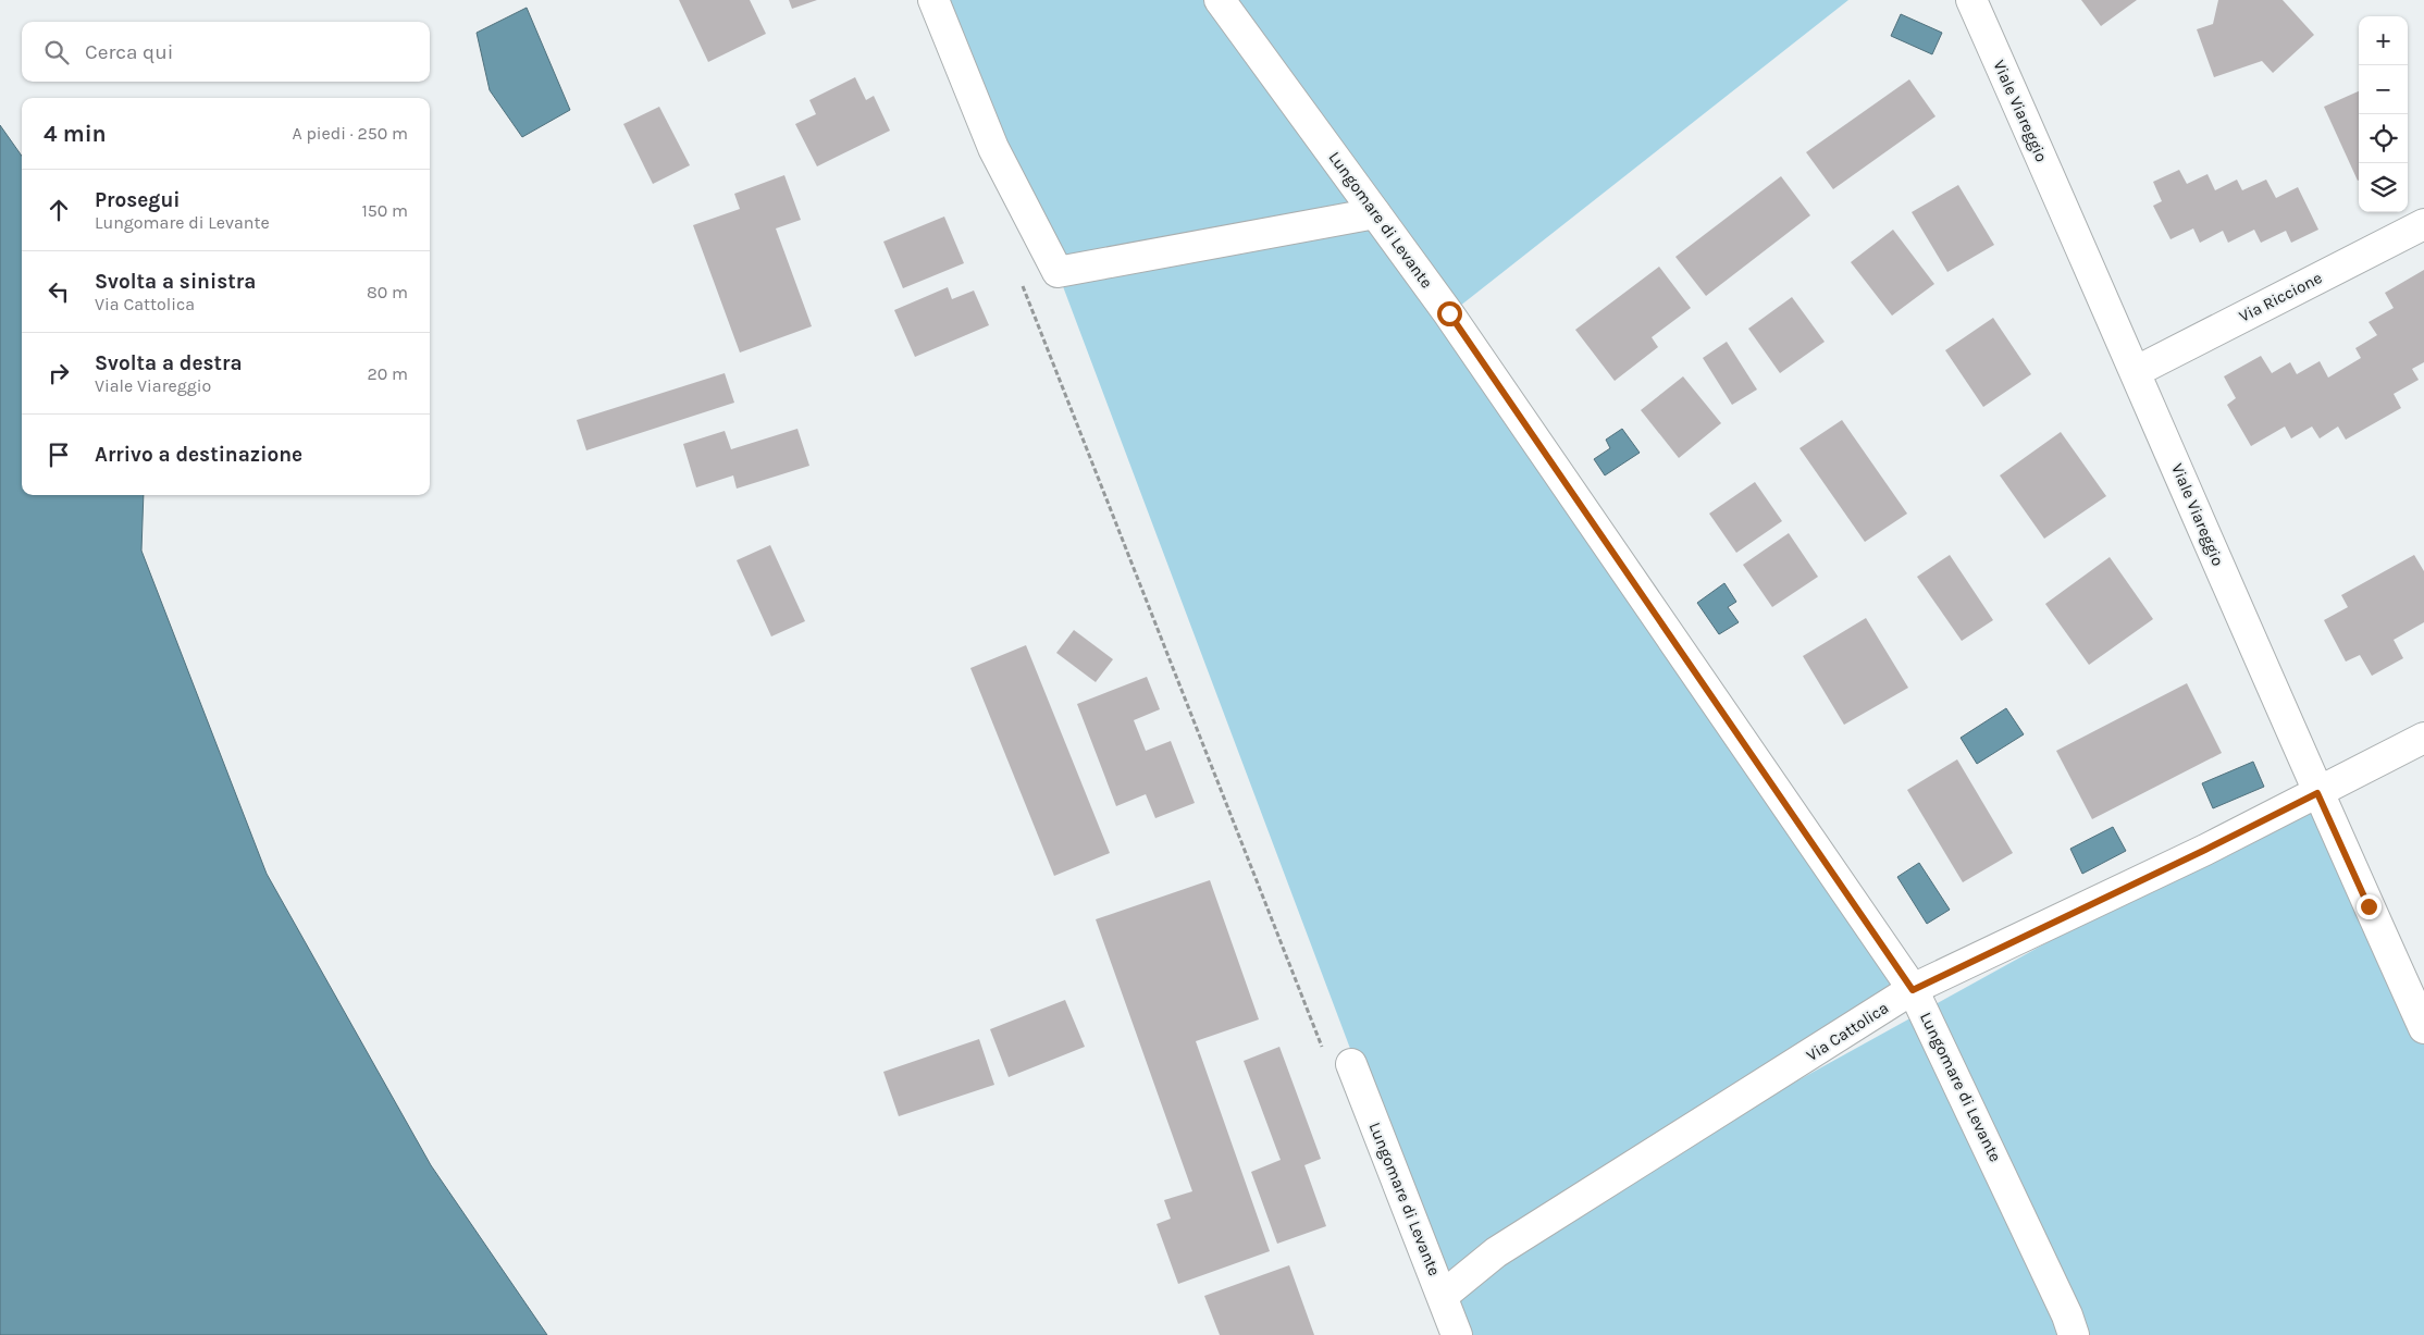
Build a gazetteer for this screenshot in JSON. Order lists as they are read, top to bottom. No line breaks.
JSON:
{"streets":{"street":["Viale Viareggio","Lungomare di Levante","Via Riccione","Via Cattolica"]},"crossings":[["Viale Viareggio","Via Riccione"],["Viale Viareggio","Via Cattolica"],["Lungomare di Levante","Via Cattolica"]],"page":{"map_buttons":["+","−"],"search":"Cerca qui","heading":["4 min","A piedi · 250 m"],"list":[["Prosegui","Lungomare di Levante","150 m"],["Svolta a sinistra","Via Cattolica","80 m"],["Svolta a destra","Viale Viareggio","20 m"],"Arrivo a destinazione"]}}
